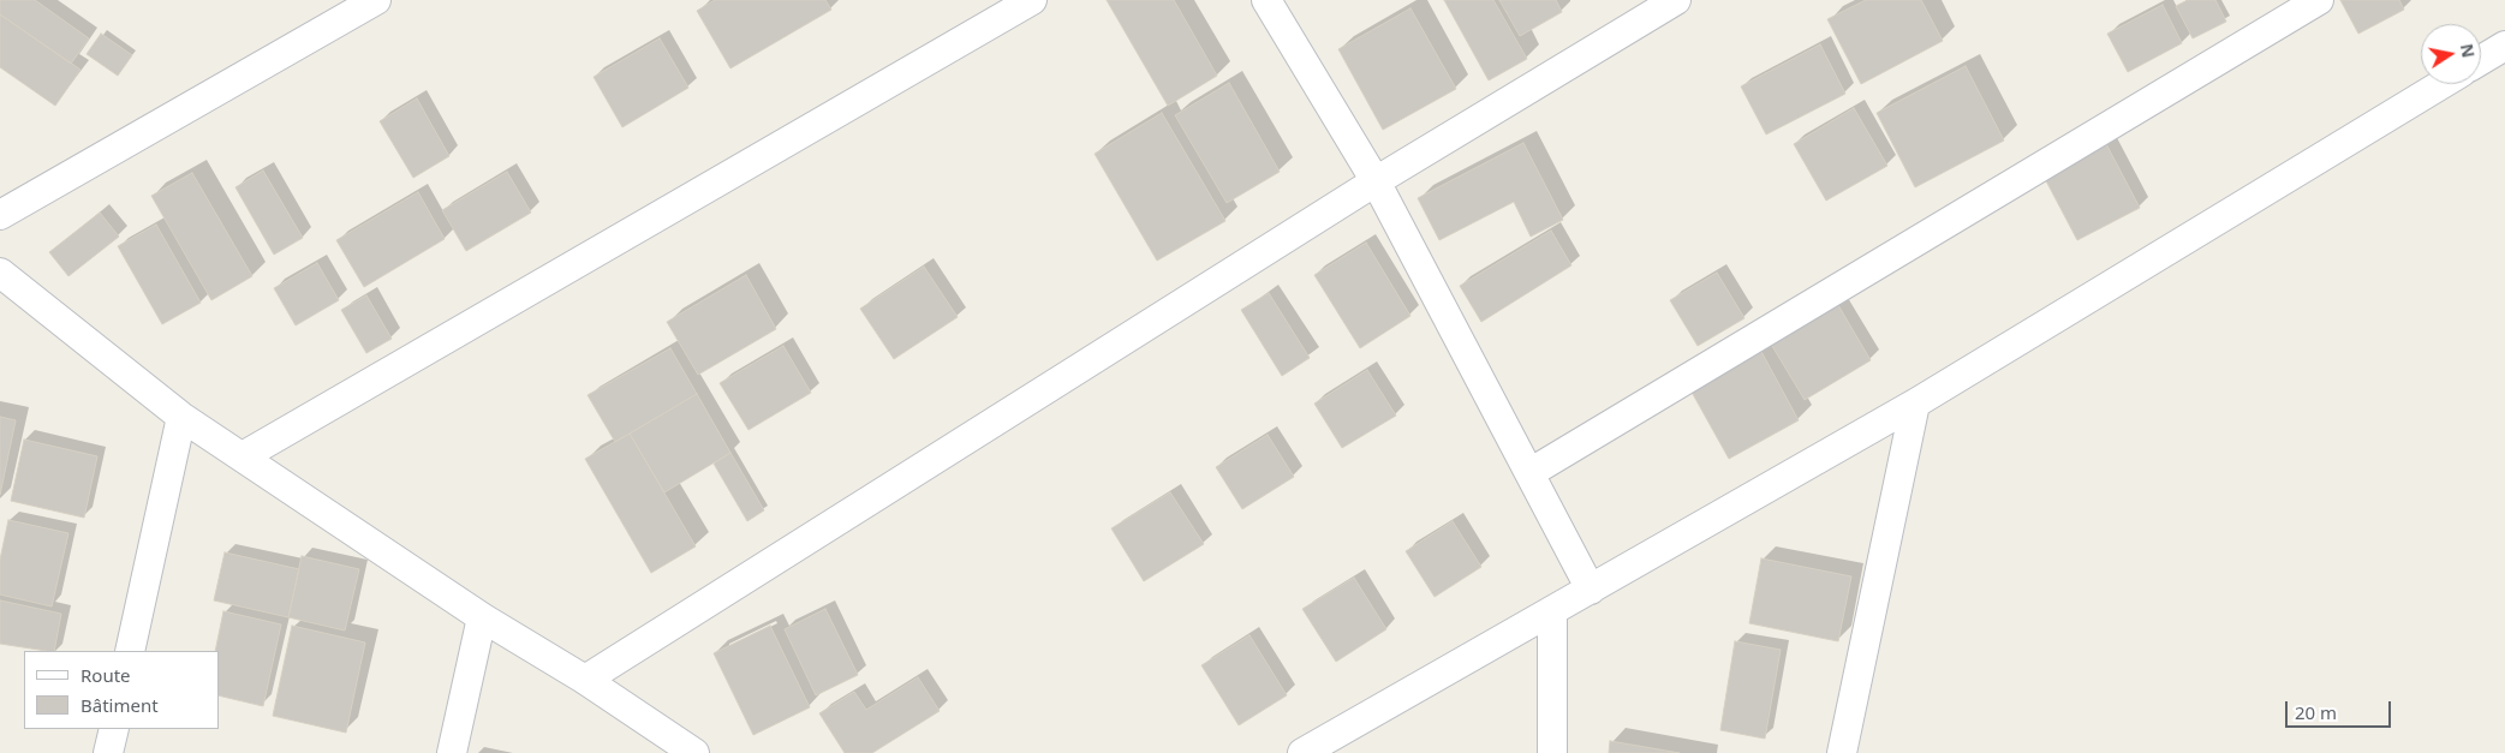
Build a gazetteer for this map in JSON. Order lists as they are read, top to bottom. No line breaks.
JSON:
{"legend":["Route","Bâtiment"],"scale_bar":"20 m","north":"right"}
